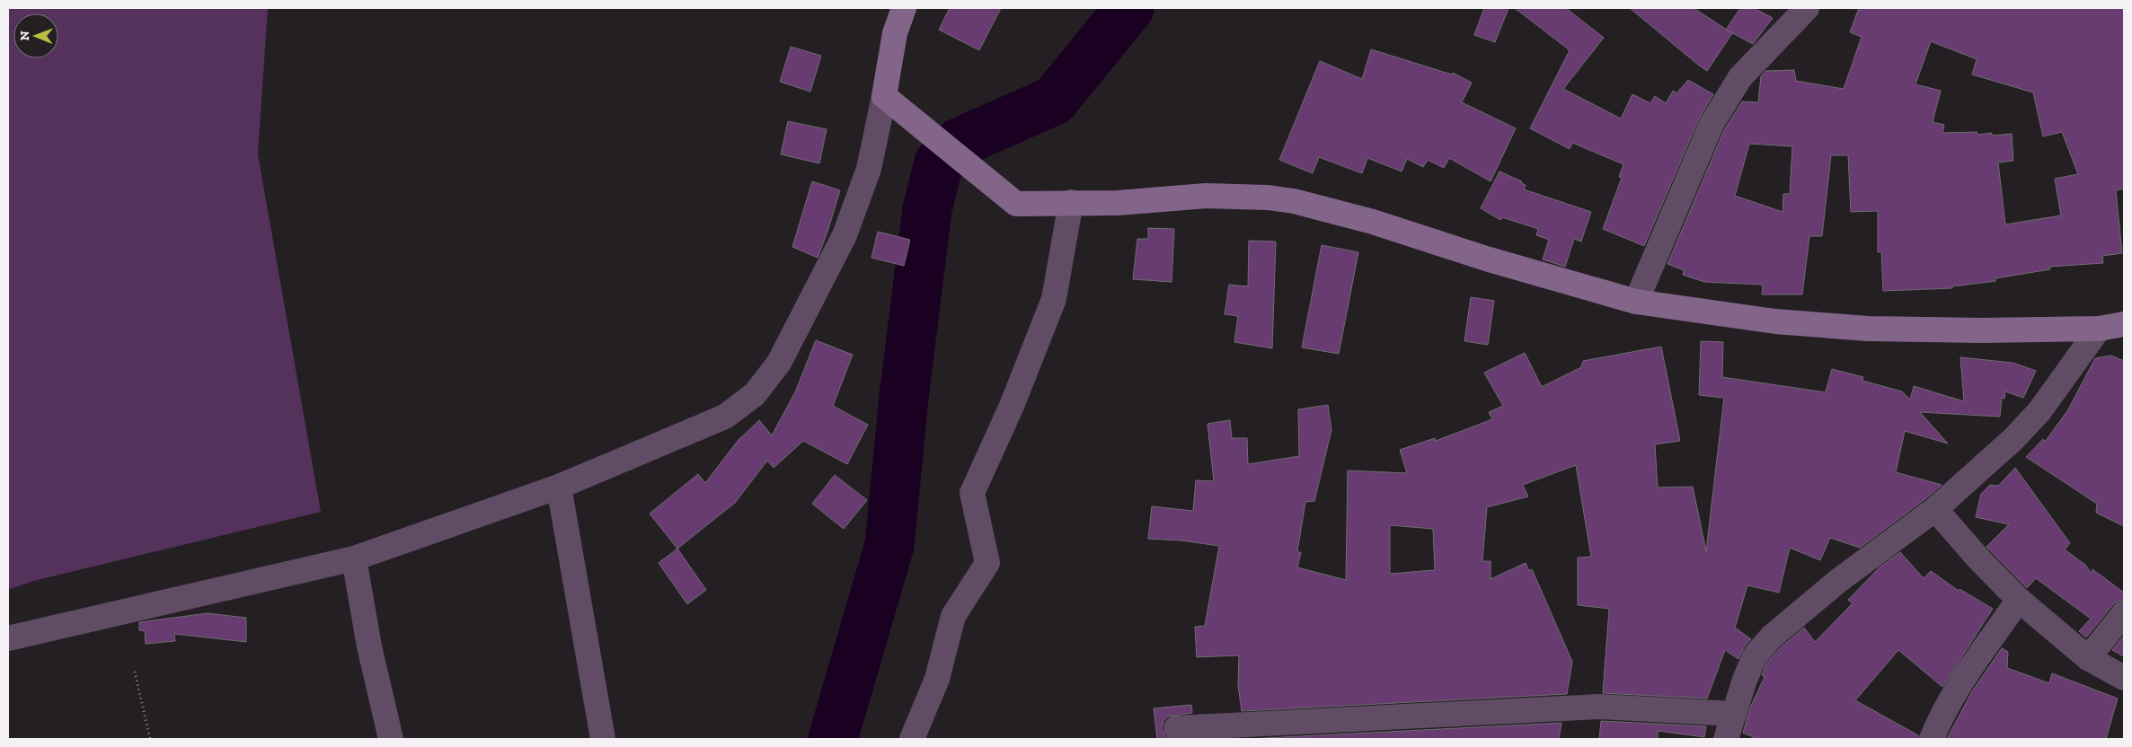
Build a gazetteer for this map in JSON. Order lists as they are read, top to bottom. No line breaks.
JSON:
{"north":"left"}
